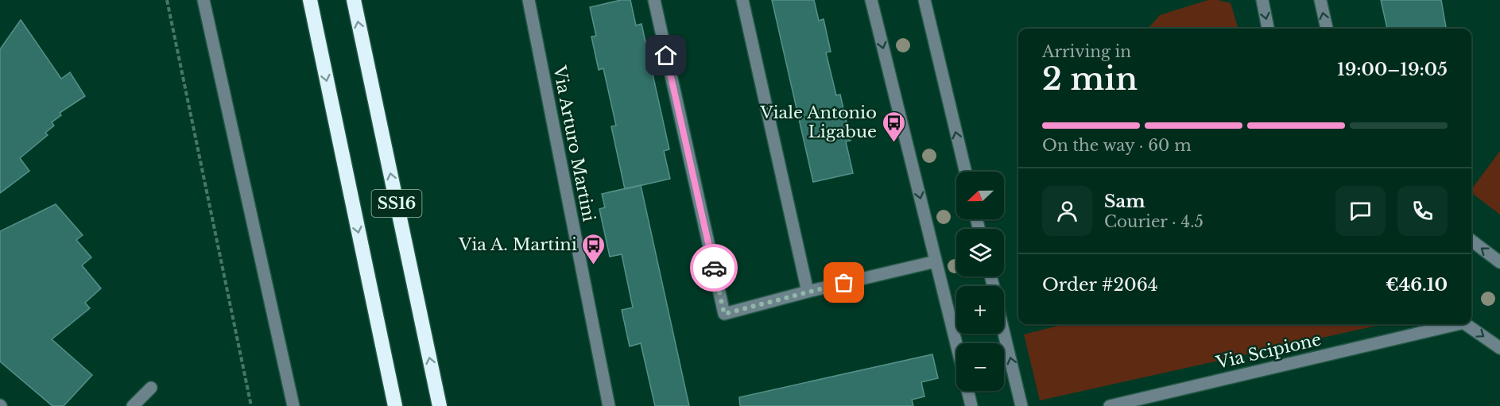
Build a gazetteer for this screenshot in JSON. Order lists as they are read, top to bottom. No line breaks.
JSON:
{"streets":{"highway":["SS16"],"street":["Via Arturo Martini","Via Scipione"]},"places":{"bus stop":["Viale Antonio Ligabue","Via A. Martini"]},"north":"left","page":{"heading":["2 min","Arriving in","19:00–19:05"],"panel":["Sam","Courier · 4.5","Order #2064","€46.10"],"bar":"On the way · 60 m","map_buttons":["+","−"]}}
